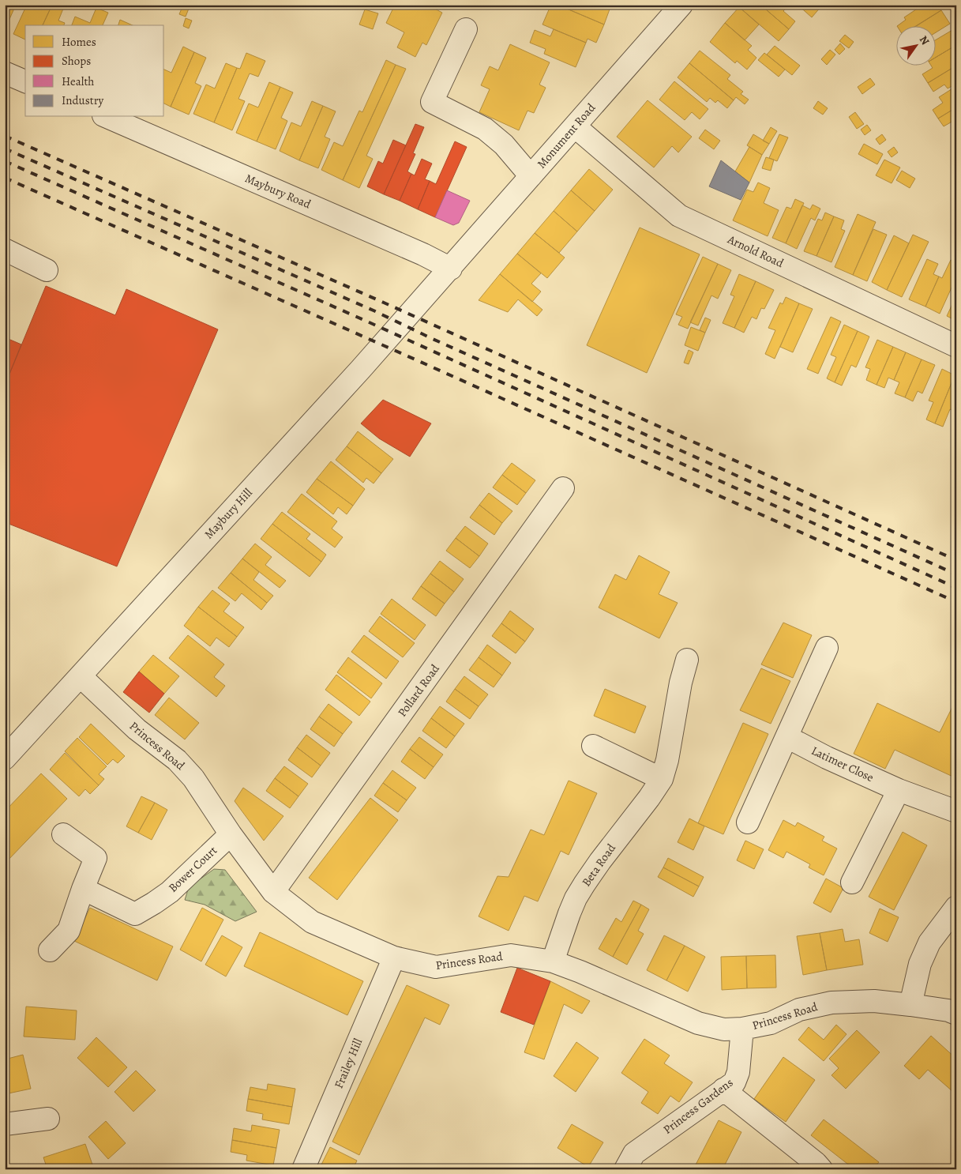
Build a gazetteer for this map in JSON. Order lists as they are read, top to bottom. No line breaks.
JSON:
{"streets":{"street":["Monument Road","Maybury Road","Arnold Road","Maybury Hill","Pollard Road","Princess Road","Latimer Close","Beta Road","Bower Court","Frailey Hill","Princess Gardens"]},"crossings":[["Monument Road","Maybury Road"],["Monument Road","Arnold Road"],["Monument Road","Maybury Hill"],["Maybury Road","Maybury Hill"],["Maybury Hill","Princess Road"],["Pollard Road","Princess Road"],["Princess Road","Beta Road"],["Princess Road","Bower Court"],["Princess Road","Frailey Hill"],["Princess Road","Princess Gardens"]],"legend":["Homes","Shops","Health","Industry"],"north":"top right"}
